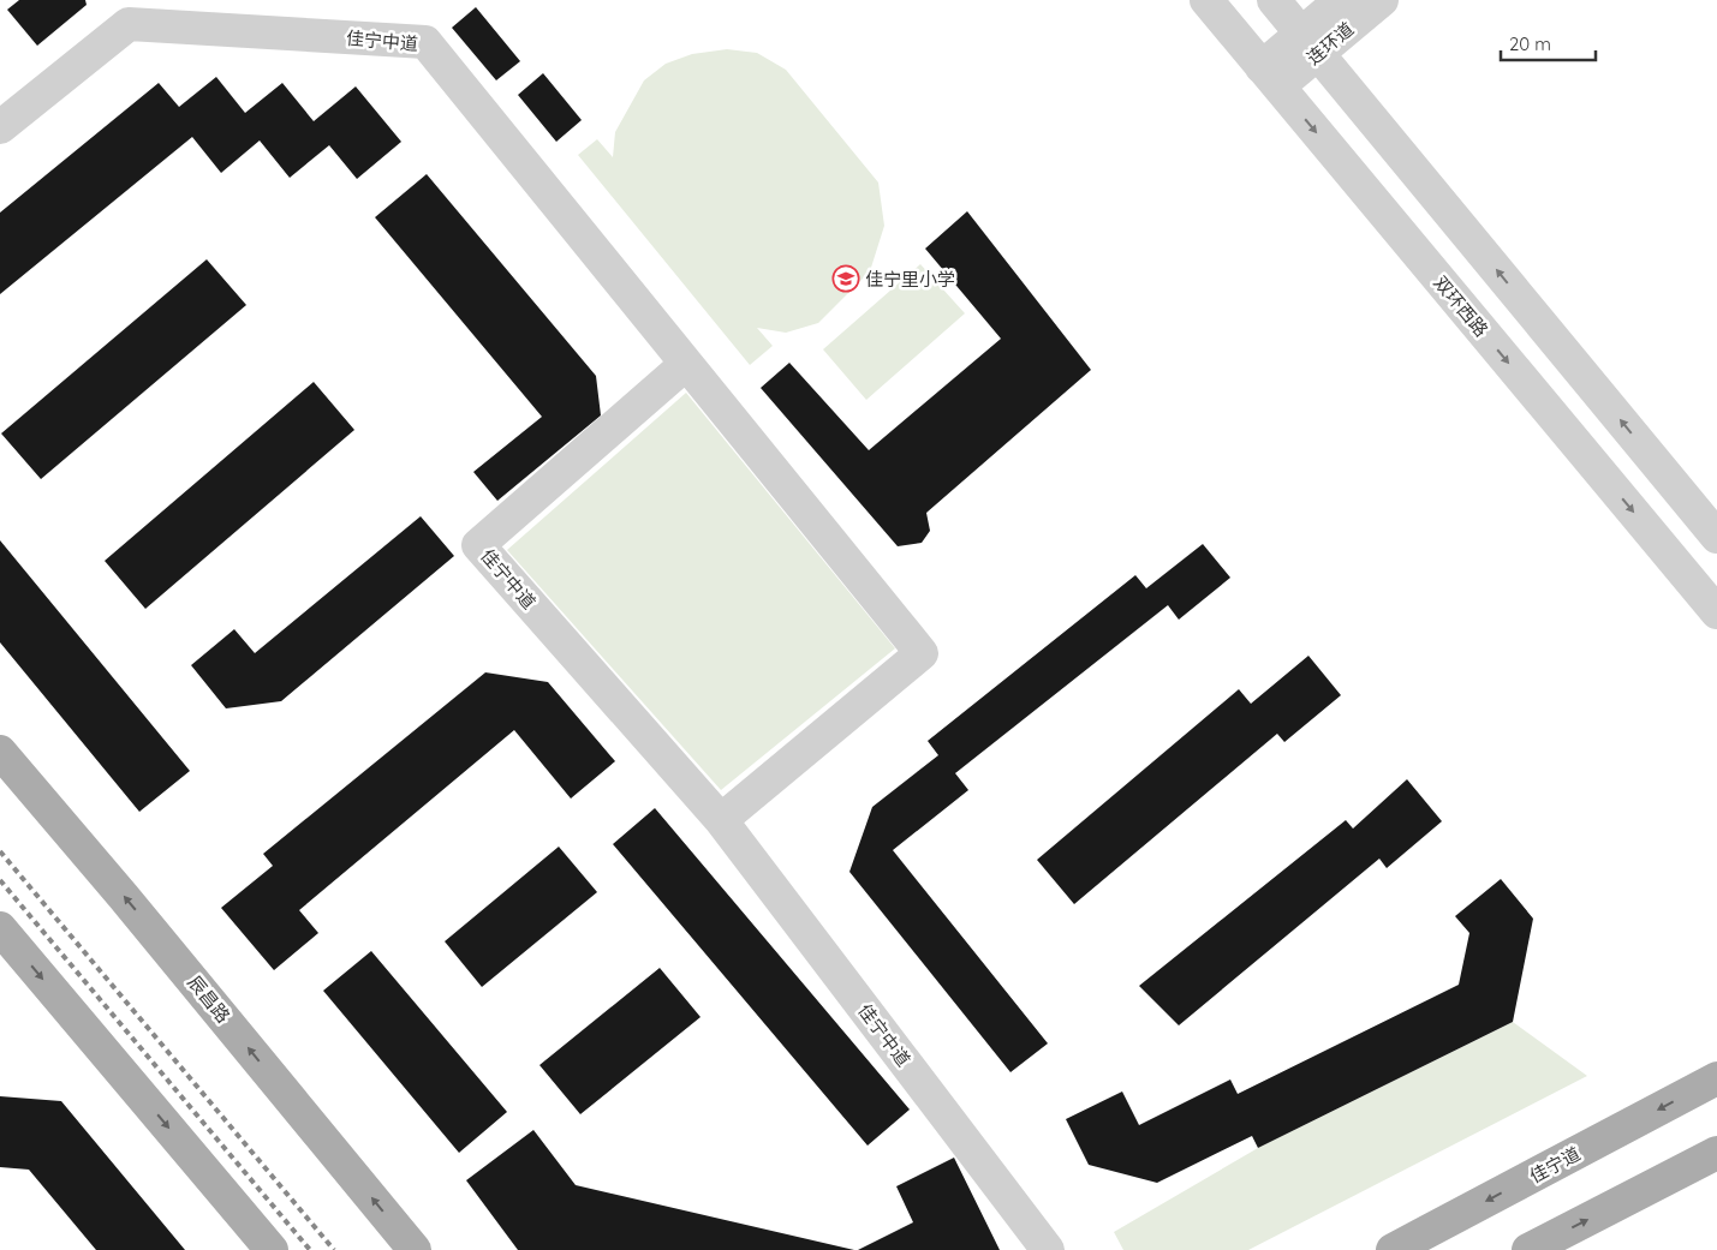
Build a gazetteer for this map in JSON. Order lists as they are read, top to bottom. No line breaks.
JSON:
{"streets":{"main road":["辰昌路","佳宁道"],"street":["佳宁中道","连环道","双环西路"]},"crossings":[["连环道","双环西路"]],"places":{"school or university":["佳宁里小学"]},"scale_bar":"20 m"}
